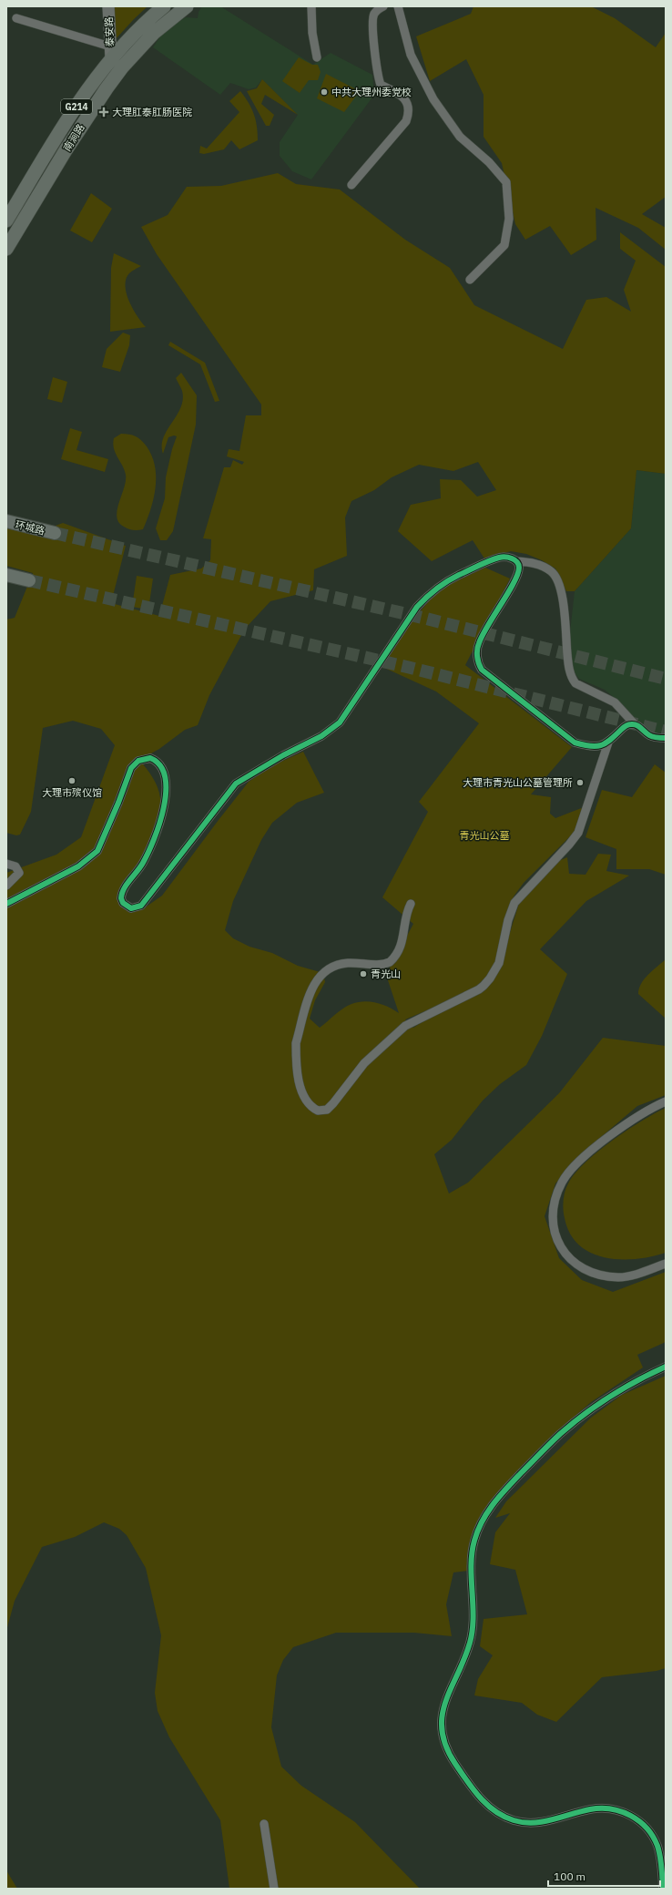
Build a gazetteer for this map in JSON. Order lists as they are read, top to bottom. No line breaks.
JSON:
{"streets":{"highway":["G214","南涧路"],"main road":["泰安路","环城路"]},"crossings":[["泰安路","南涧路"]],"parks":["青光山公墓"],"places":{"other":["中共大理州委党校","大理市殡仪馆","大理市青光山公墓管理所","青光山"],"health":["大理肛泰肛肠医院"]},"scale_bar":"100 m"}
